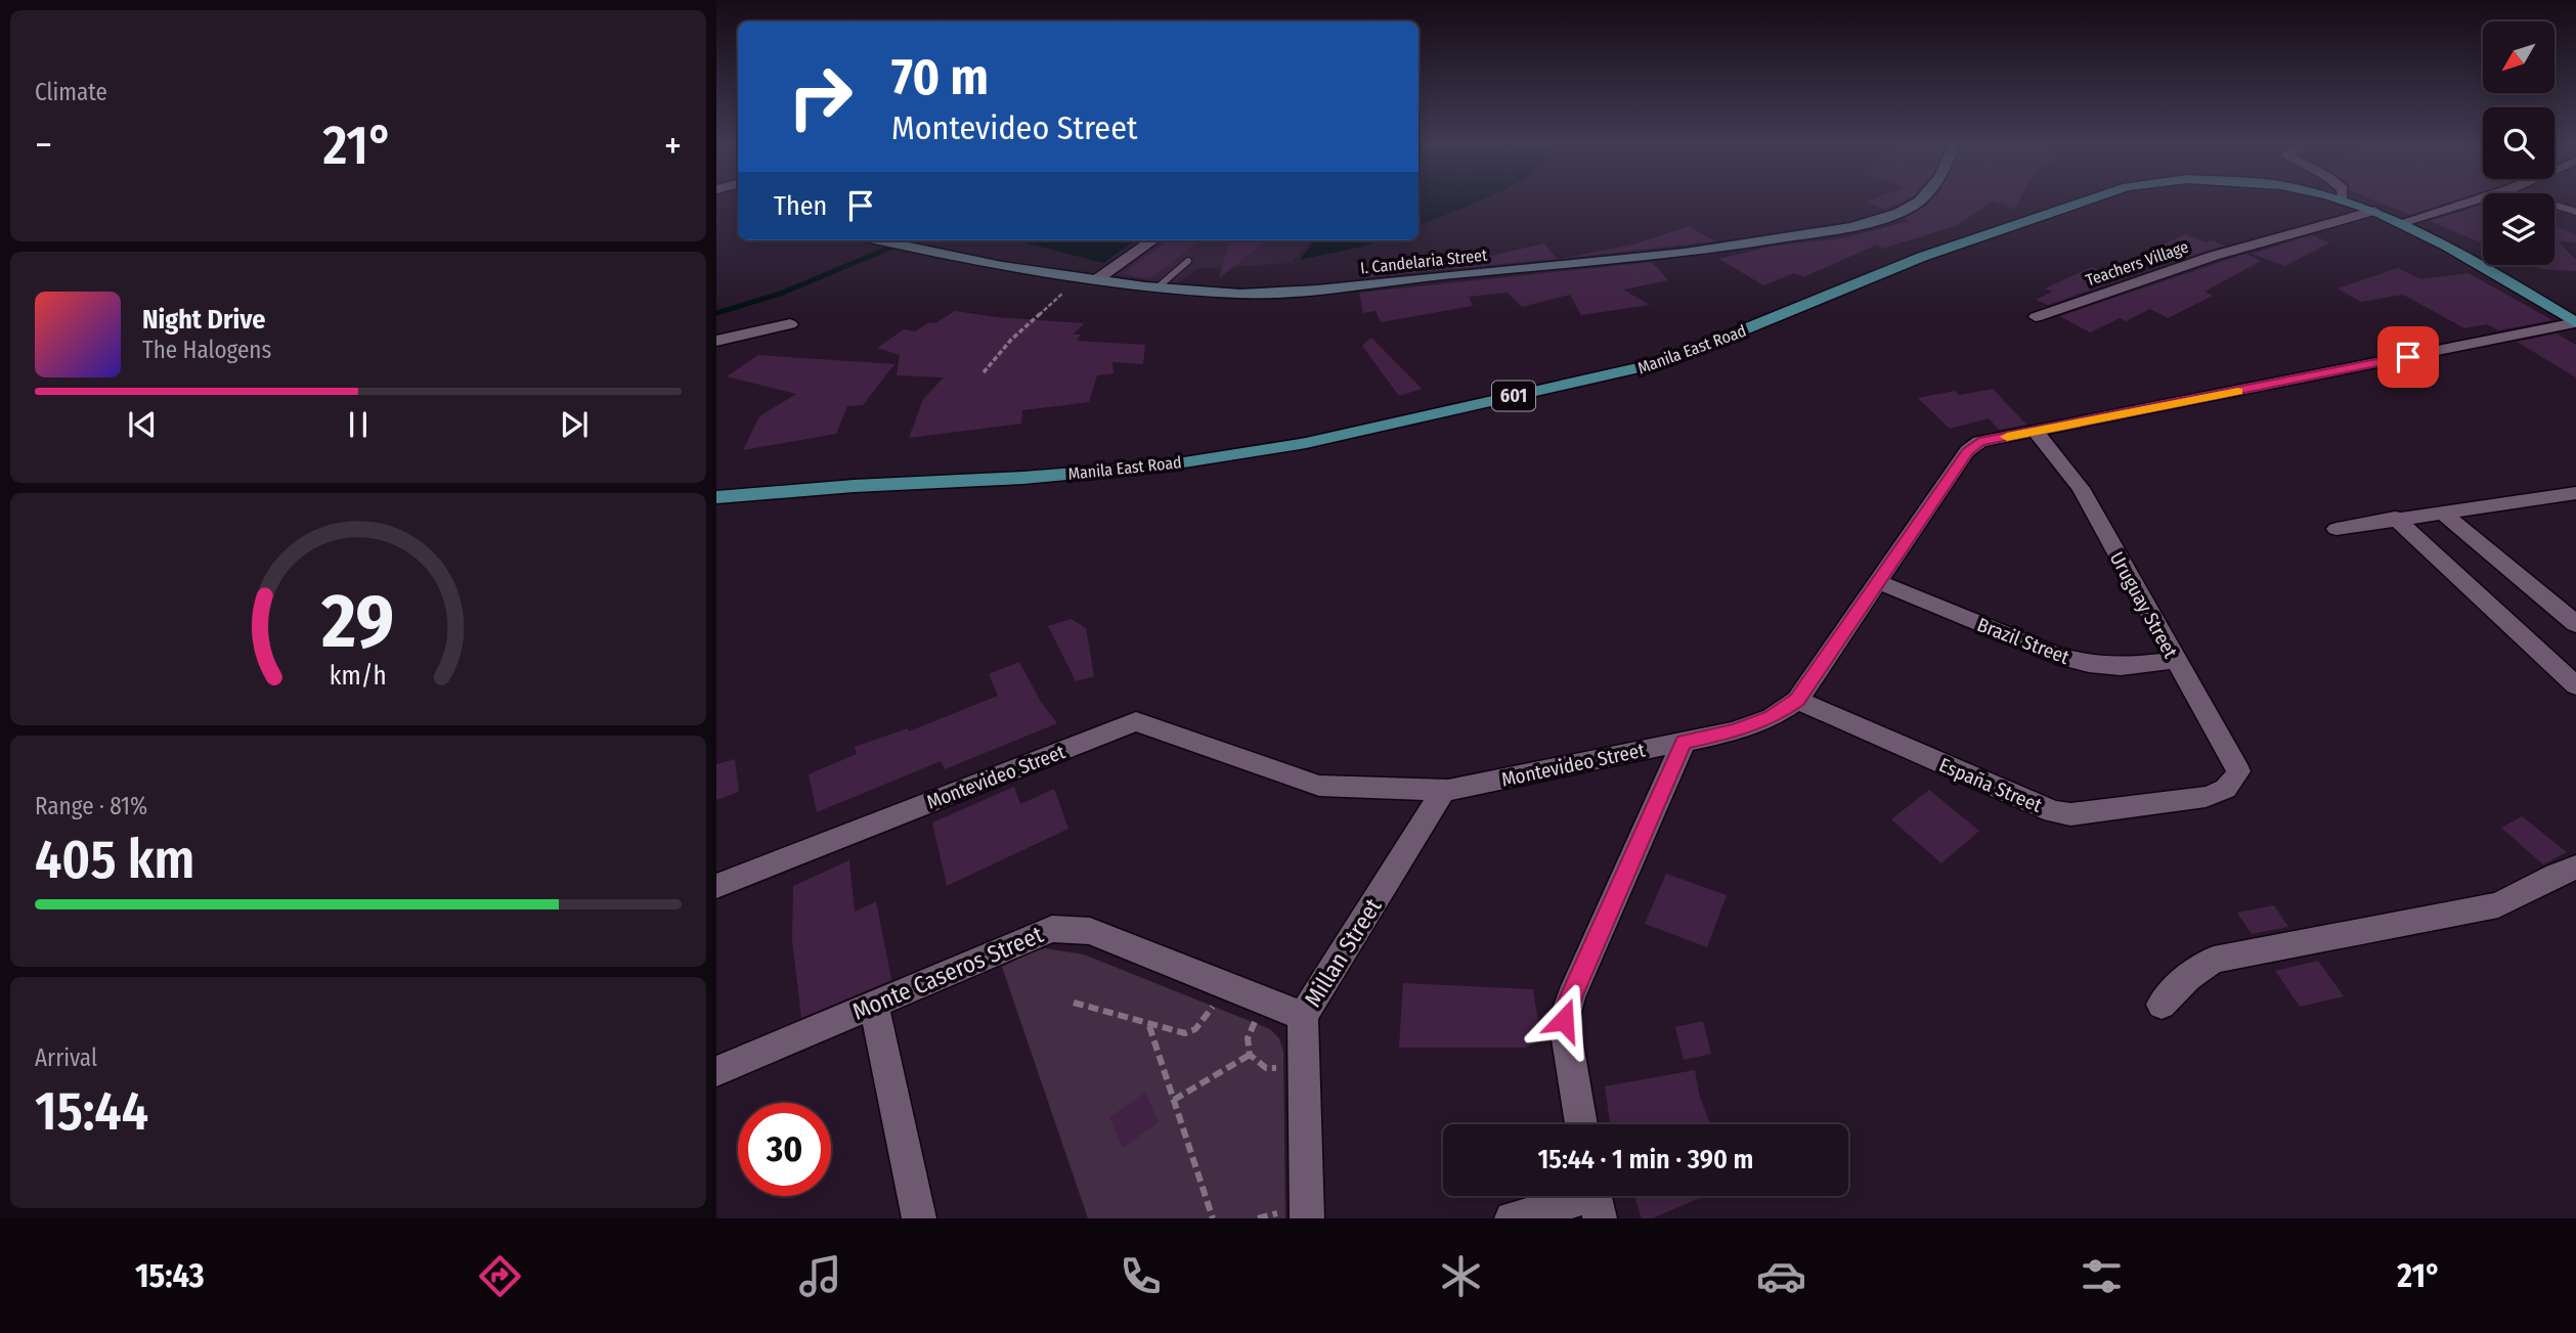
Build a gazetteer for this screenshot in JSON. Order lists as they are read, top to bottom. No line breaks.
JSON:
{"streets":{"main road":["Manila East Road","601"],"street":["I. Candelaria Street","Teachers Village","Uruguay Street","Brazil Street","Montevideo Street","España Street","Millan Street","Monte Caseros Street"]},"crossings":[["Teachers Village","Manila East Road"],["Manila East Road","Montevideo Street"],["Uruguay Street","Brazil Street"],["Uruguay Street","Montevideo Street"],["Uruguay Street","España Street"],["Brazil Street","Montevideo Street"],["Montevideo Street","España Street"],["Montevideo Street","Millan Street"],["Millan Street","Monte Caseros Street"]],"north":"bottom left","page":{"tile":["Climate",["Range · 81%","405 km"],["Arrival","15:44"]],"turn":["70 m","Montevideo Street"],"heat":["−","21°","+"],"then":"Then","song":["Night Drive","The Halogens"],"limit":"30","trip":"15:44 · 1 min · 390 m","tabs":["15:43","21°"],"gauge":["29","km/h"]}}
